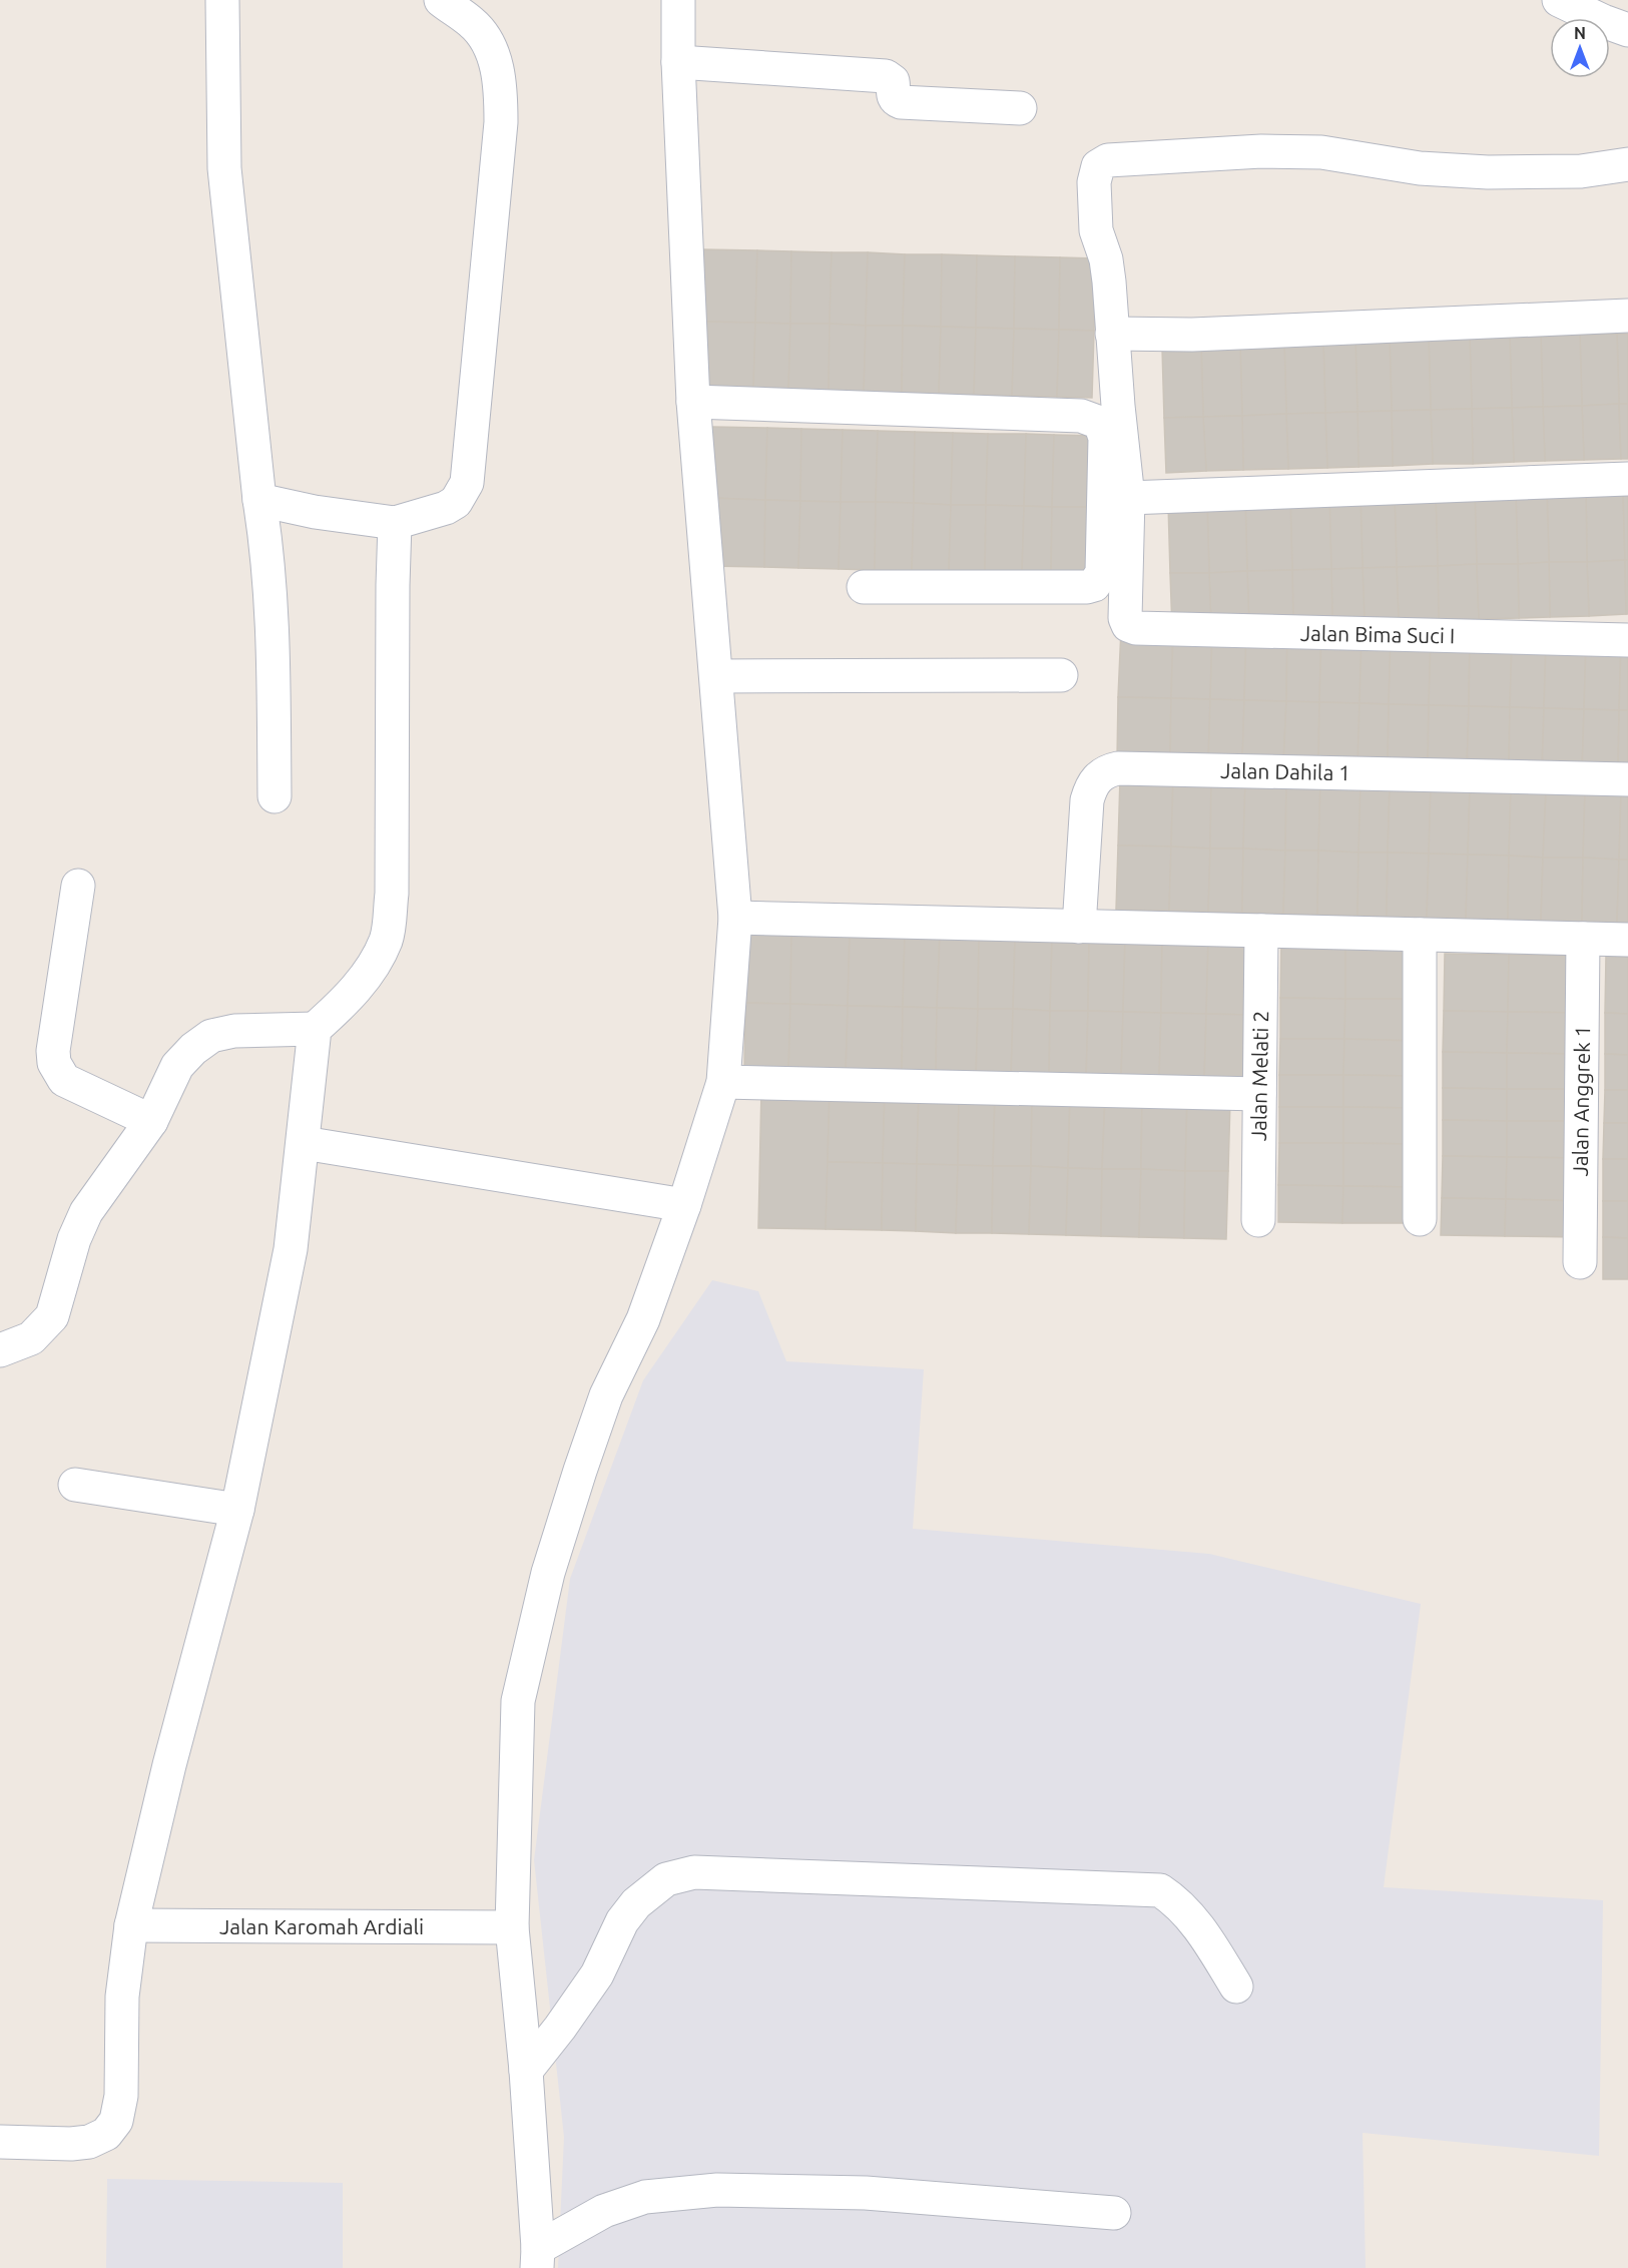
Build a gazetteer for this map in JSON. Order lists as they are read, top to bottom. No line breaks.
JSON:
{"streets":{"street":["Jalan Bima Suci I","Jalan Dahila 1","Jalan Melati 2","Jalan Anggrek 1","Jalan Karomah Ardiali"]},"north":"top"}
